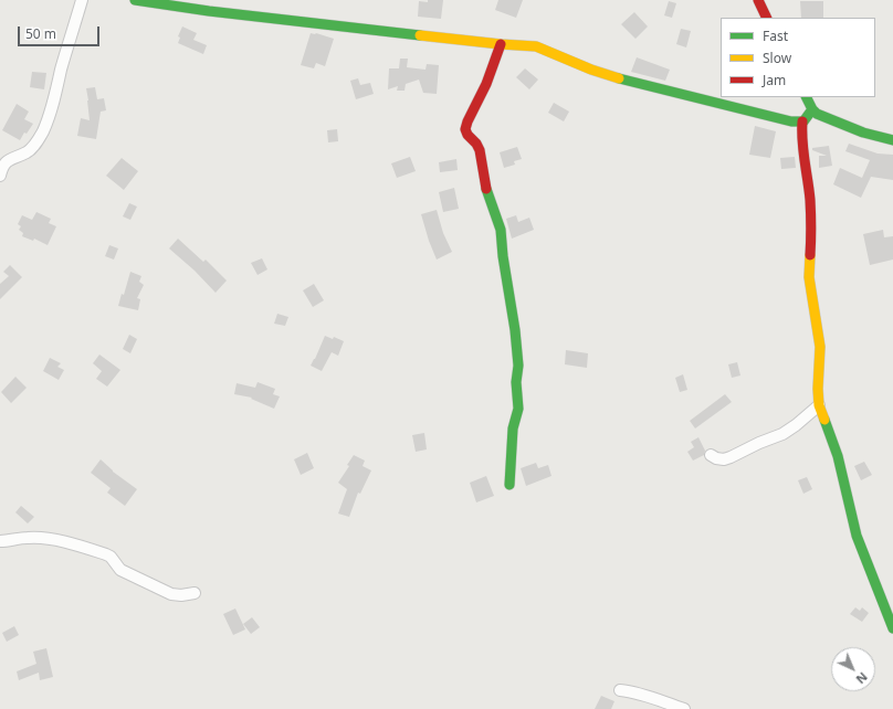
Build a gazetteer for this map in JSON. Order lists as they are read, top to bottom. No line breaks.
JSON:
{"legend":["Fast","Slow","Jam"],"scale_bar":"50 m","north":"bottom right"}
